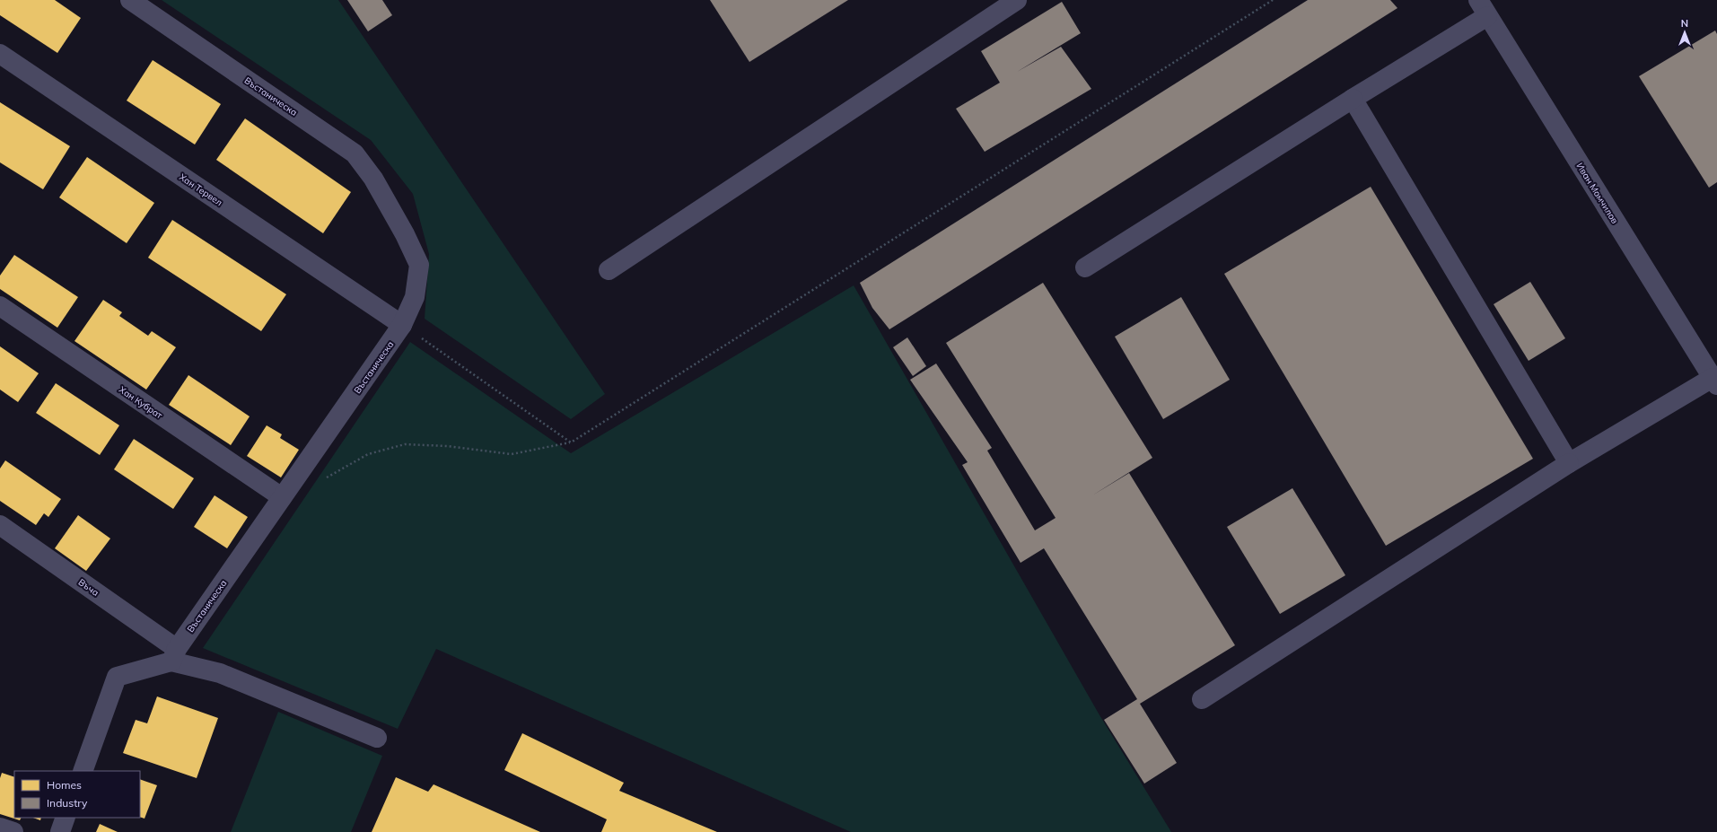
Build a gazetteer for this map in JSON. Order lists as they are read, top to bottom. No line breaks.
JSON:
{"streets":{"street":["Въстаническа","Хан Тервел","Иван Момчилов","Хан Кубрат","Въча"]},"crossings":[["Въстаническа","Хан Тервел"],["Въстаническа","Хан Кубрат"],["Въстаническа","Въча"]],"legend":["Homes","Industry"],"north":"top"}
